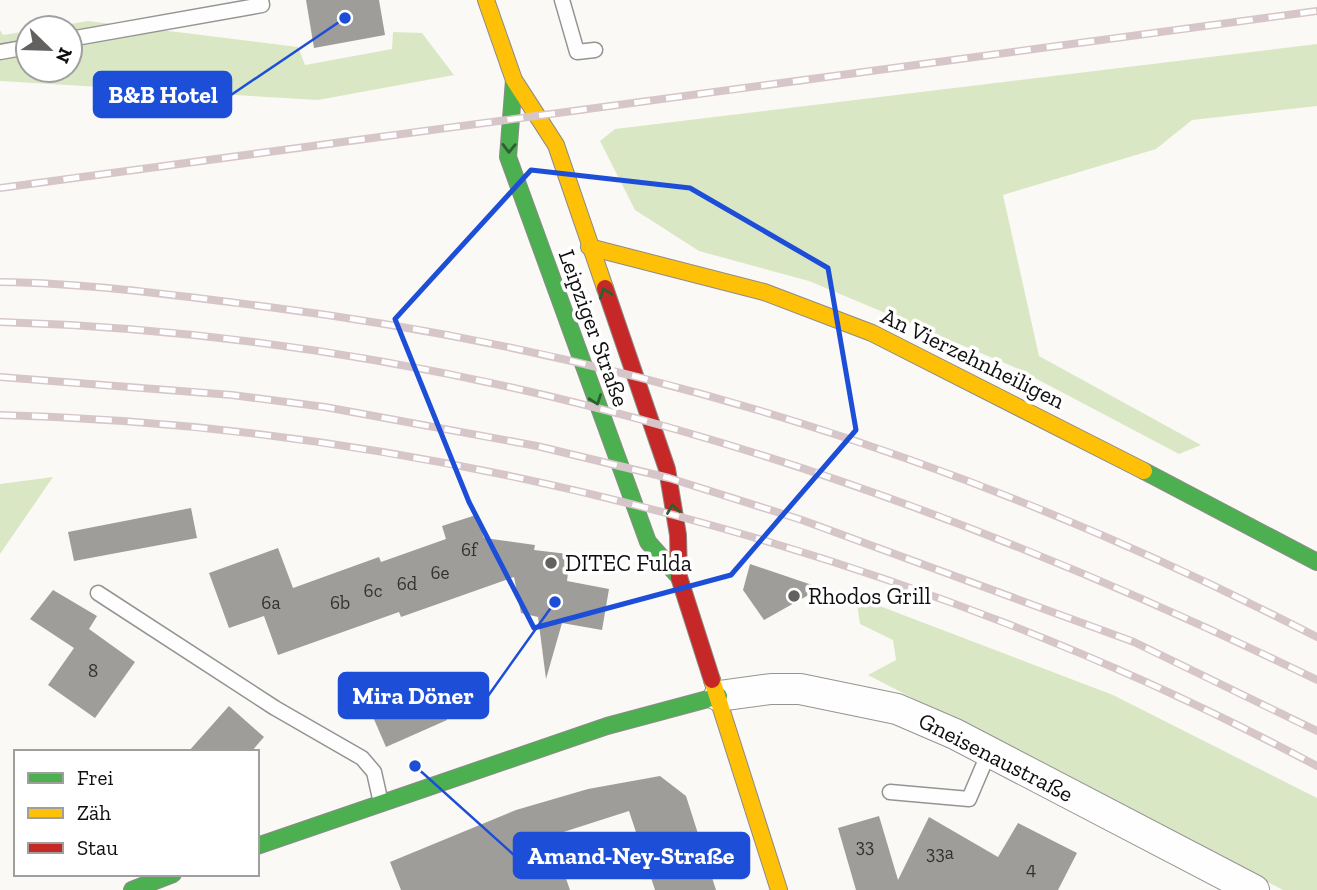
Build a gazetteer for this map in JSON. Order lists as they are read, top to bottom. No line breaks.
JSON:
{"streets":{"main road":["Leipziger Straße","An Vierzehnheiligen"],"street":["Gneisenaustraße"]},"crossings":[["Leipziger Straße","An Vierzehnheiligen"],["Leipziger Straße","Gneisenaustraße"]],"places":["B&B Hotel","DITEC Fulda","Rhodos Grill","Mira Döner","Amand-Ney-Straße"],"house_numbers":["6f","6e","6d","6c","6a","6b","8","33","33a","4"],"legend":["Frei","Zäh","Stau"],"north":"bottom right"}
